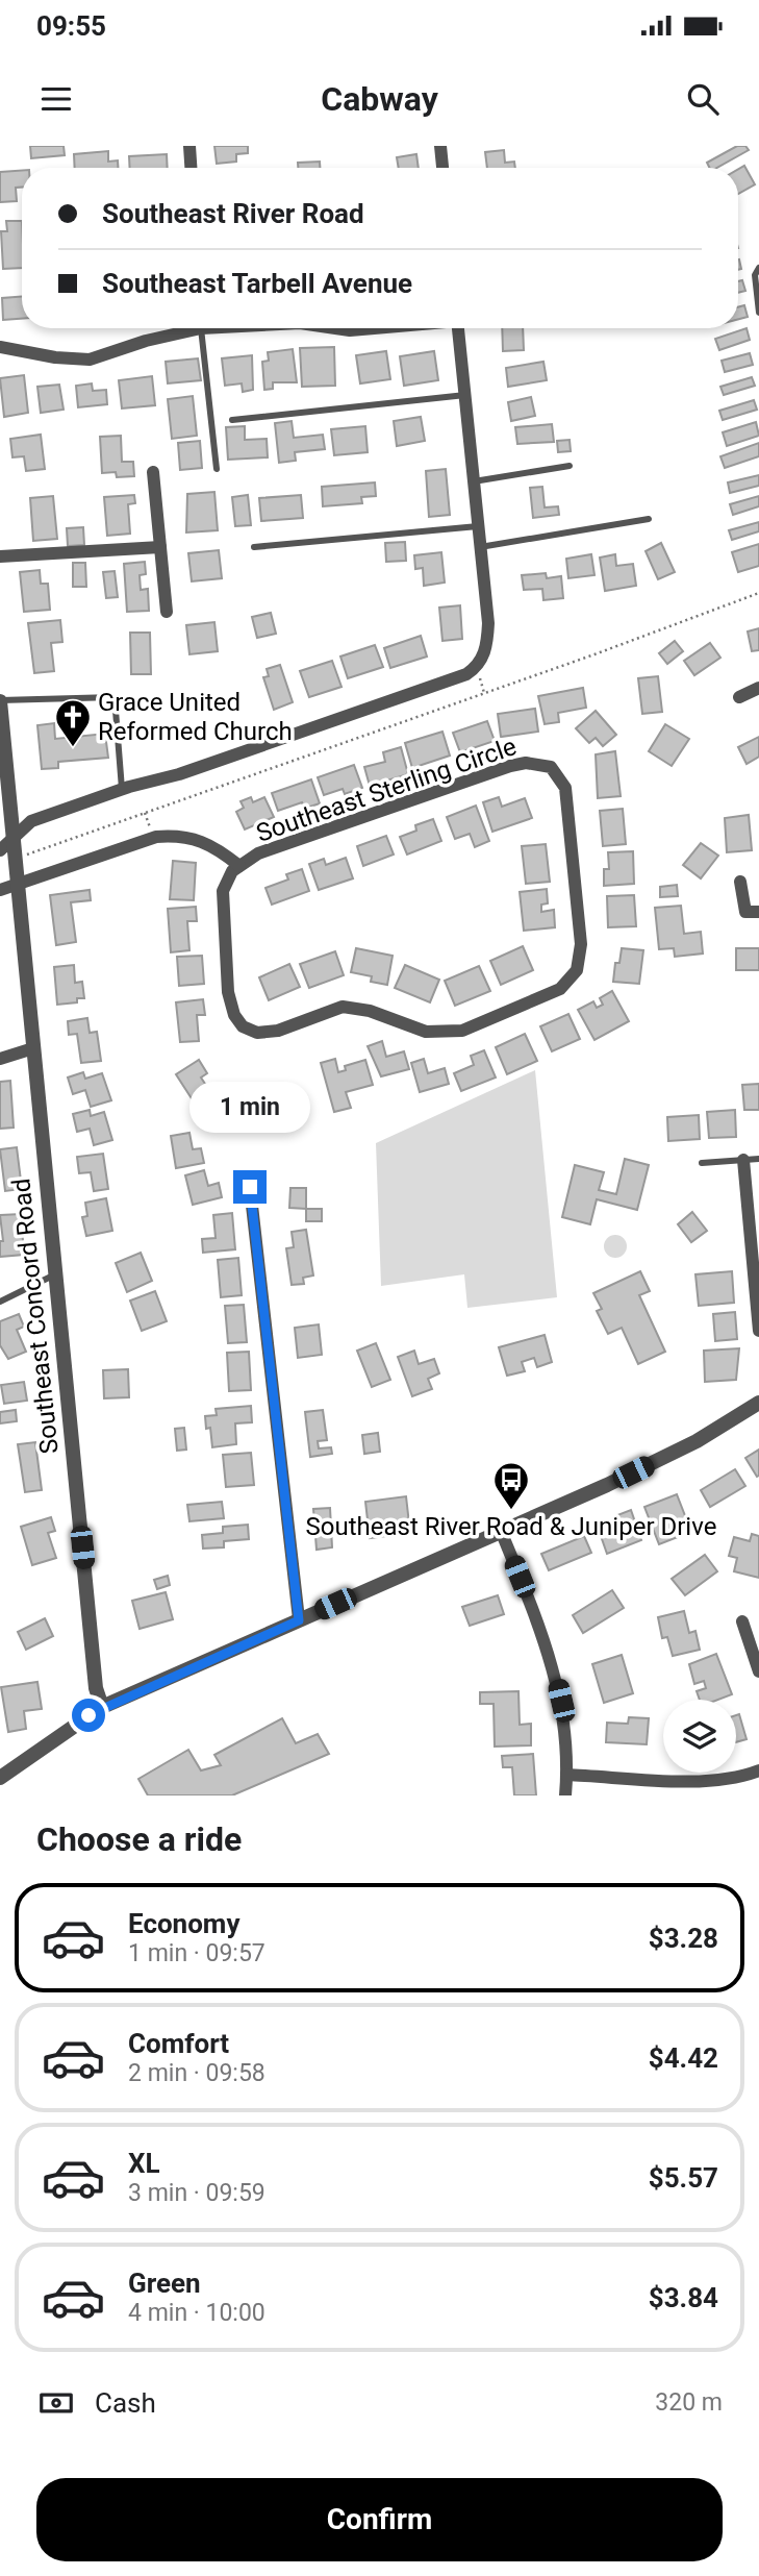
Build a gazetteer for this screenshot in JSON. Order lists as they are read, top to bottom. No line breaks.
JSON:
{"streets":{"street":["Southeast Sterling Circle","Southeast Concord Road"]},"crossings":[["Southeast Sterling Circle","Southeast Concord Road"]],"places":{"church":["Grace United Reformed Church"],"bus stop":["Southeast River Road & Juniper Drive"]},"page":{"status":"09:55","header":"Cabway","banner":["Southeast River Road","Southeast Tarbell Avenue"],"bubble":"1 min","heading":"Choose a ride","list":[{"name":"Economy","note":"1 min · 09:57","value":"$3.28"},{"name":"Comfort","note":"2 min · 09:58","value":"$4.42"},{"name":"XL","note":"3 min · 09:59","value":"$5.57"},{"name":"Green","note":"4 min · 10:00","value":"$3.84"}],"pay":["Cash","320 m"],"buttons":"Confirm"}}
